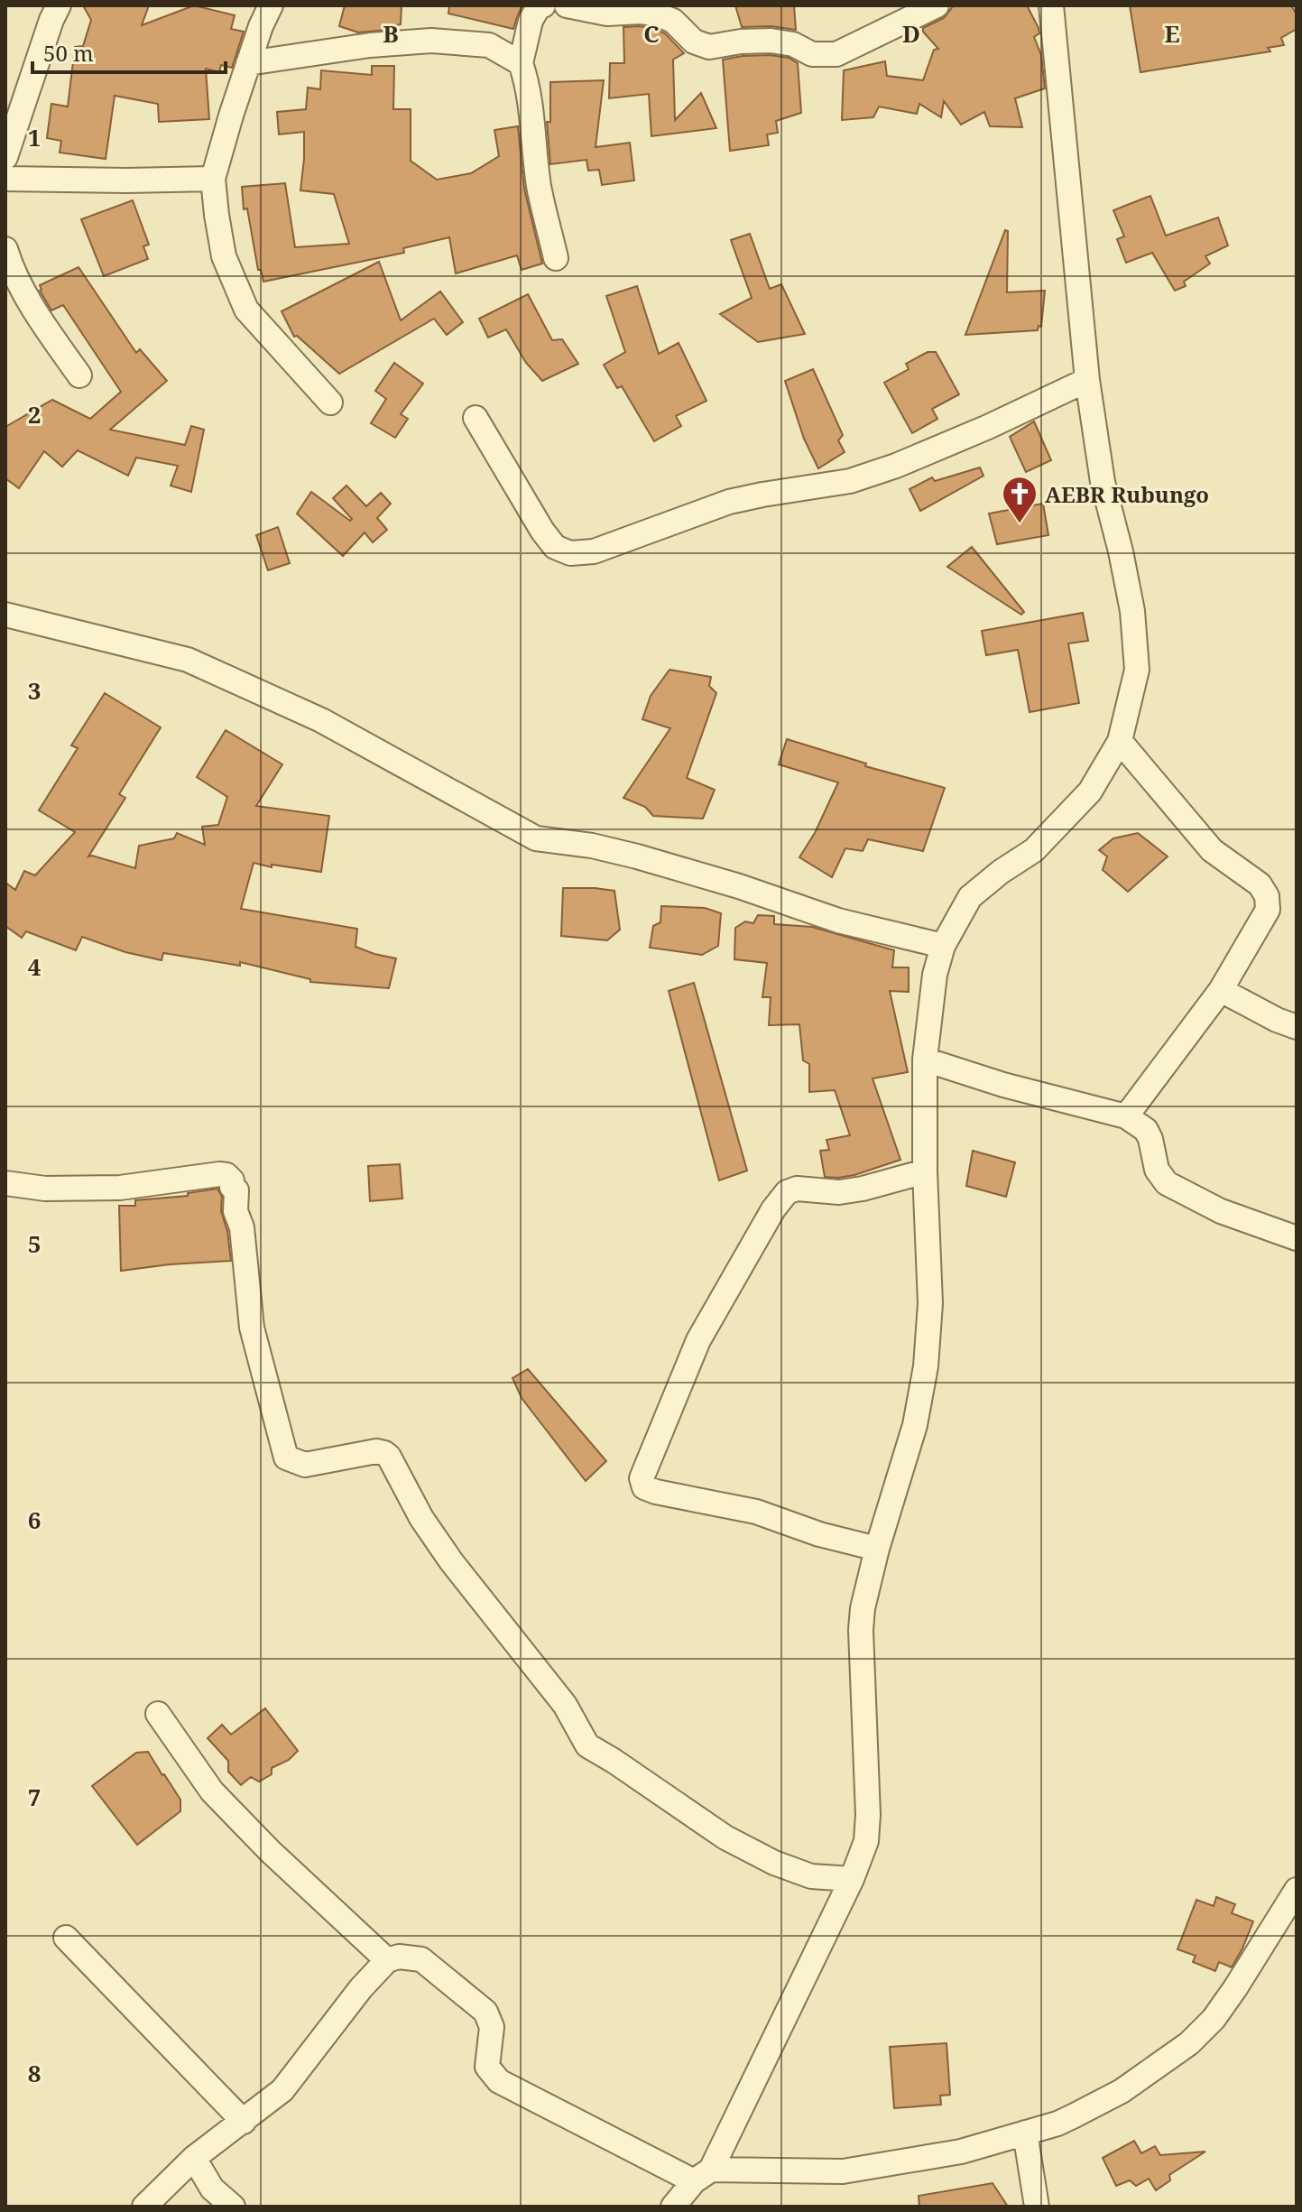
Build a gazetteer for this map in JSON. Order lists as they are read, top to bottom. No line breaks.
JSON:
{"places":{"church":["AEBR Rubungo"]},"scale_bar":"50 m","grid":{"columns":["B","C","D","E"],"rows":["1","2","3","4","5","6","7","8"]}}
